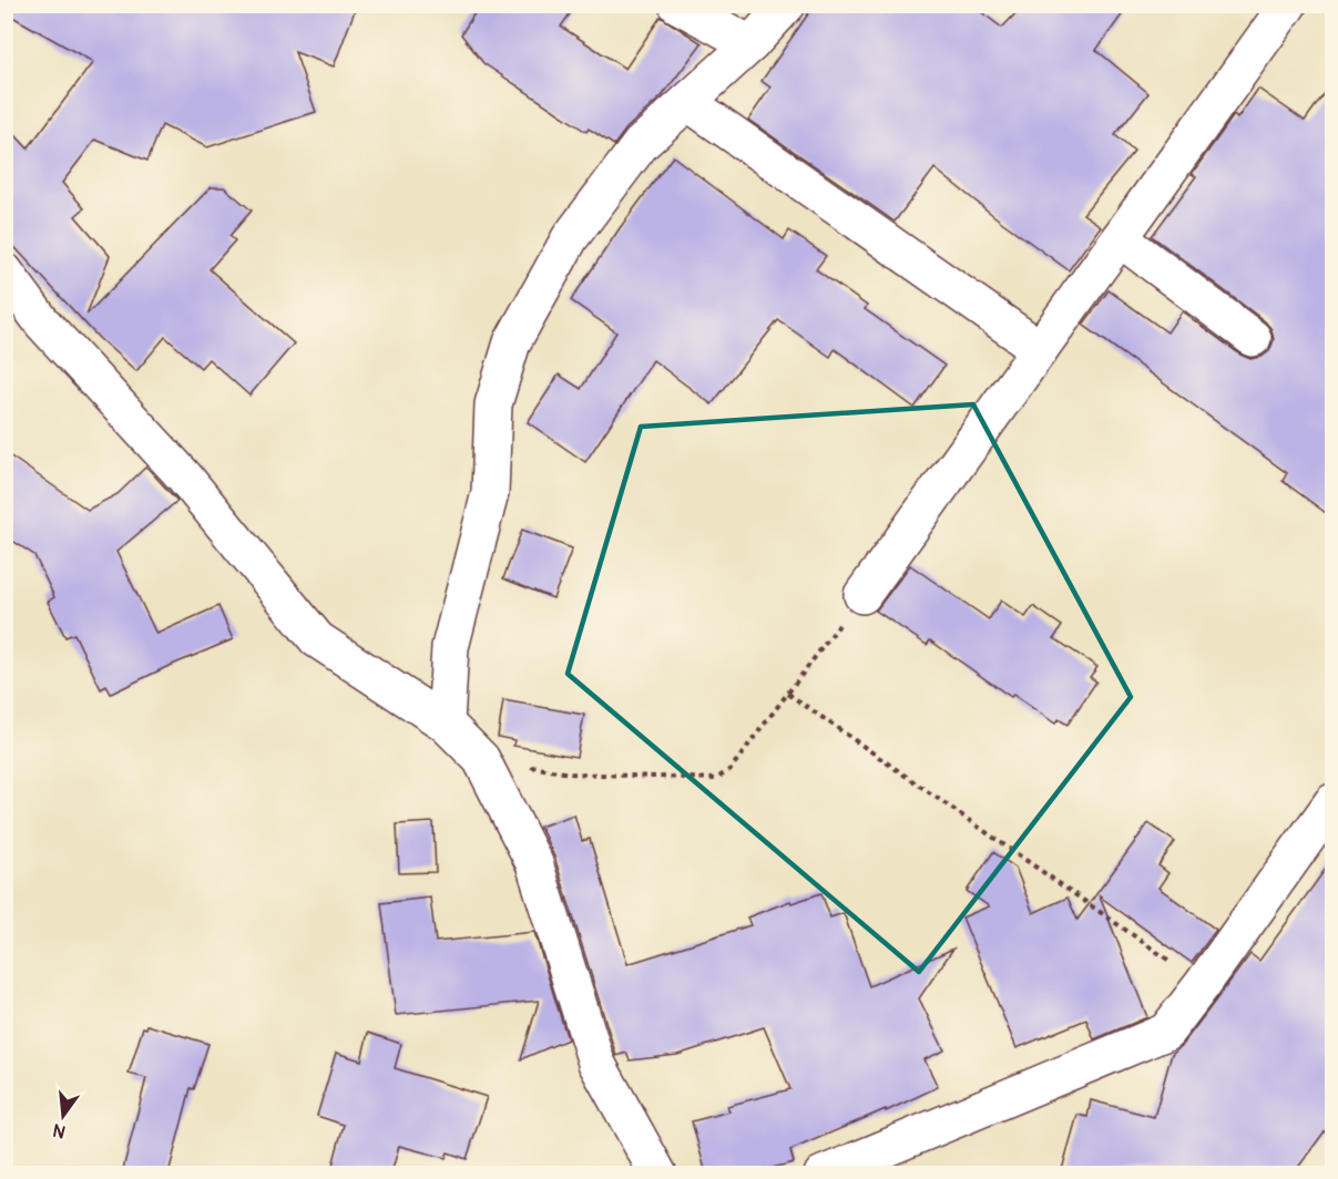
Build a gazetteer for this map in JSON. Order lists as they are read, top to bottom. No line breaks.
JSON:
{"north":"bottom"}
